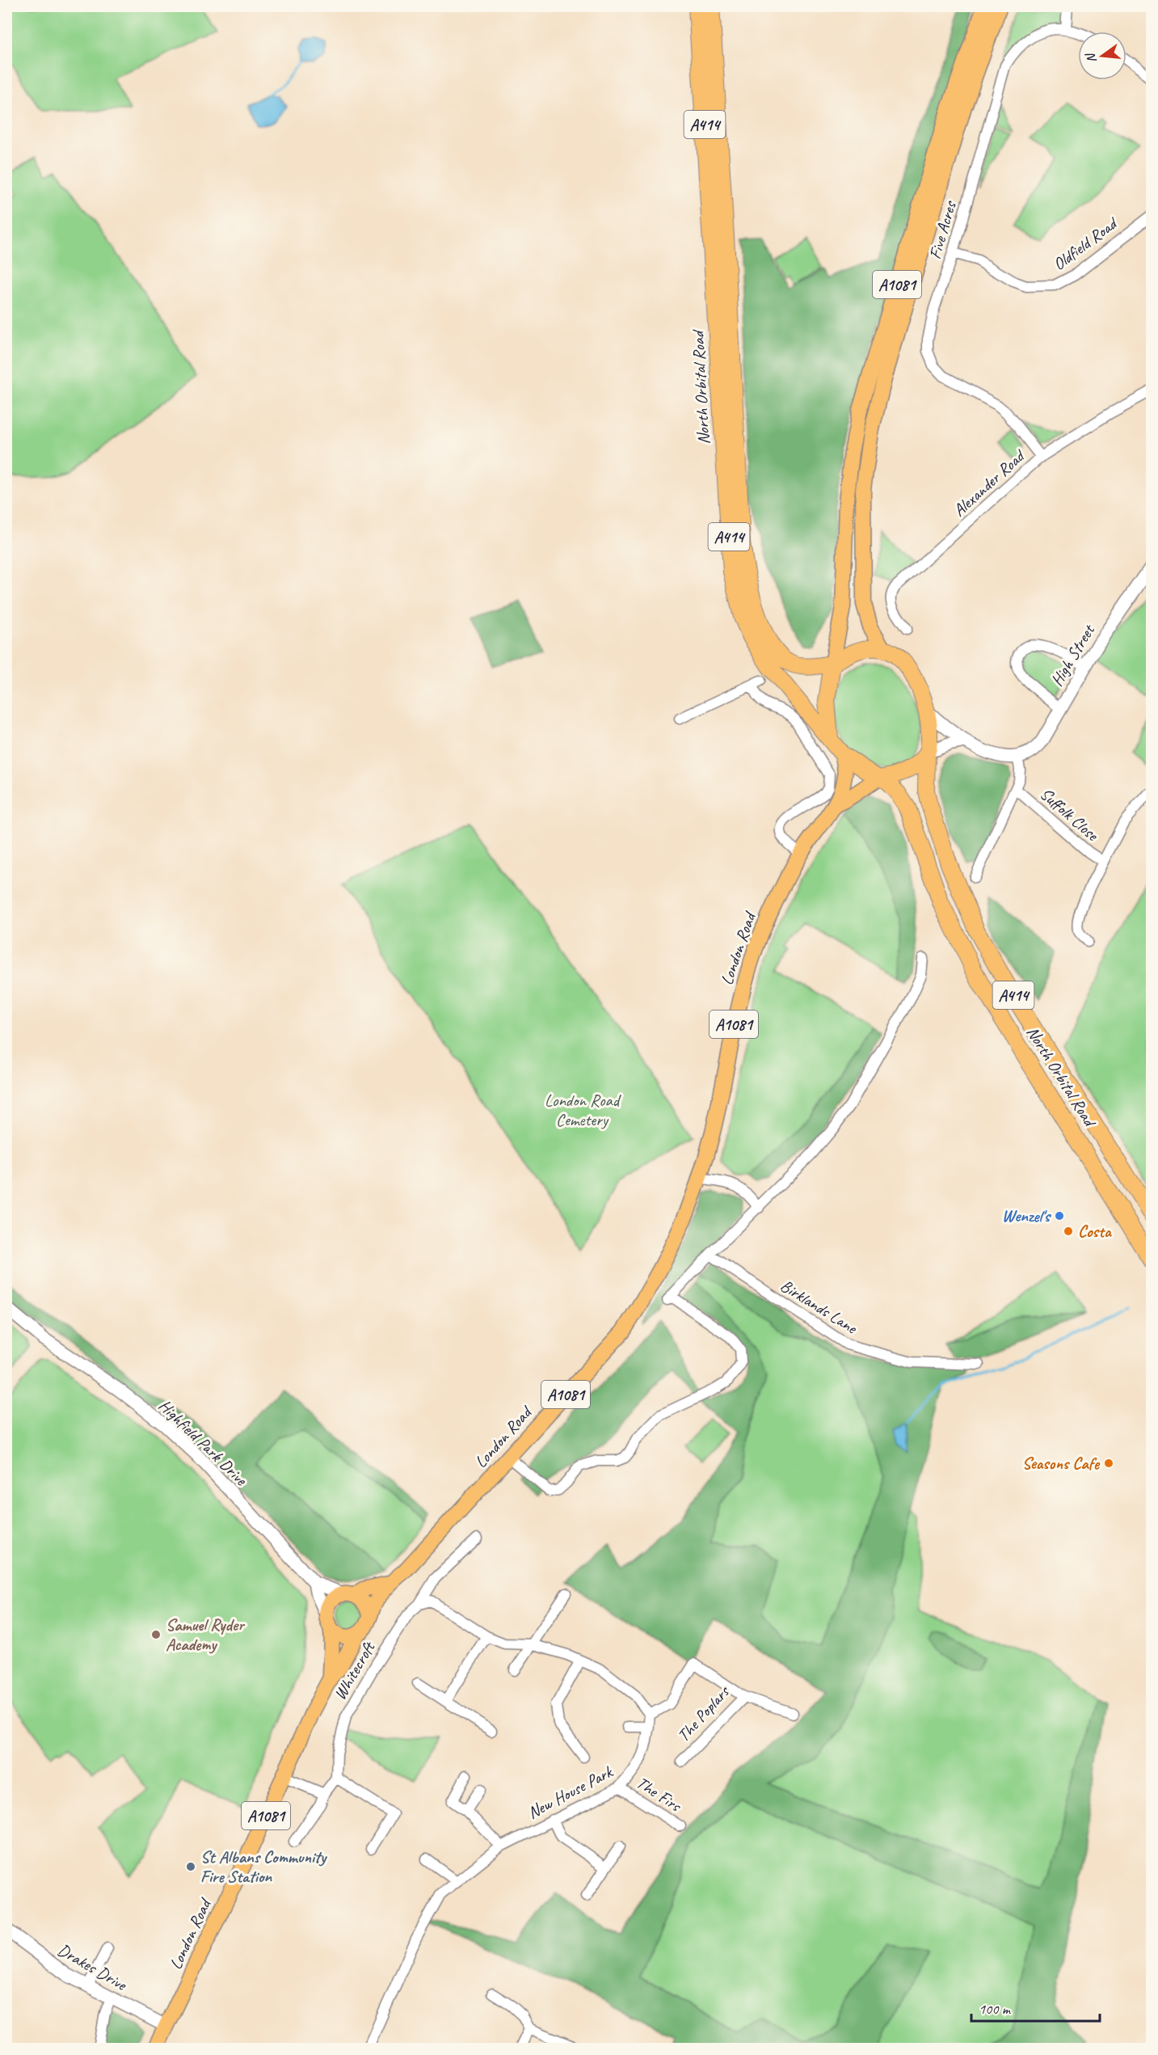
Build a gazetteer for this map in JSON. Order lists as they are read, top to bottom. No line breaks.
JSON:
{"streets":{"highway":["A414","North Orbital Road"],"main road":["A1081","London Road"],"street":["Five Acres","Oldfield Road","Alexander Road","High Street","Suffolk Close","Birklands Lane","Highfield Park Drive","Whitecroft","The Poplars","New House Park","The Firs","Drakes Drive"]},"crossings":[["Five Acres","Oldfield Road"],["Five Acres","Alexander Road"],["A1081","North Orbital Road"],["A1081","London Road"],["North Orbital Road","London Road"],["London Road","Highfield Park Drive"],["London Road","Drakes Drive"],["The Poplars","New House Park"],["New House Park","The Firs"]],"parks":["London Road Cemetery"],"places":["Wenzel's","Costa","Seasons Cafe","Samuel Ryder Academy","St Albans Community Fire Station"],"scale_bar":"100 m","north":"left"}
